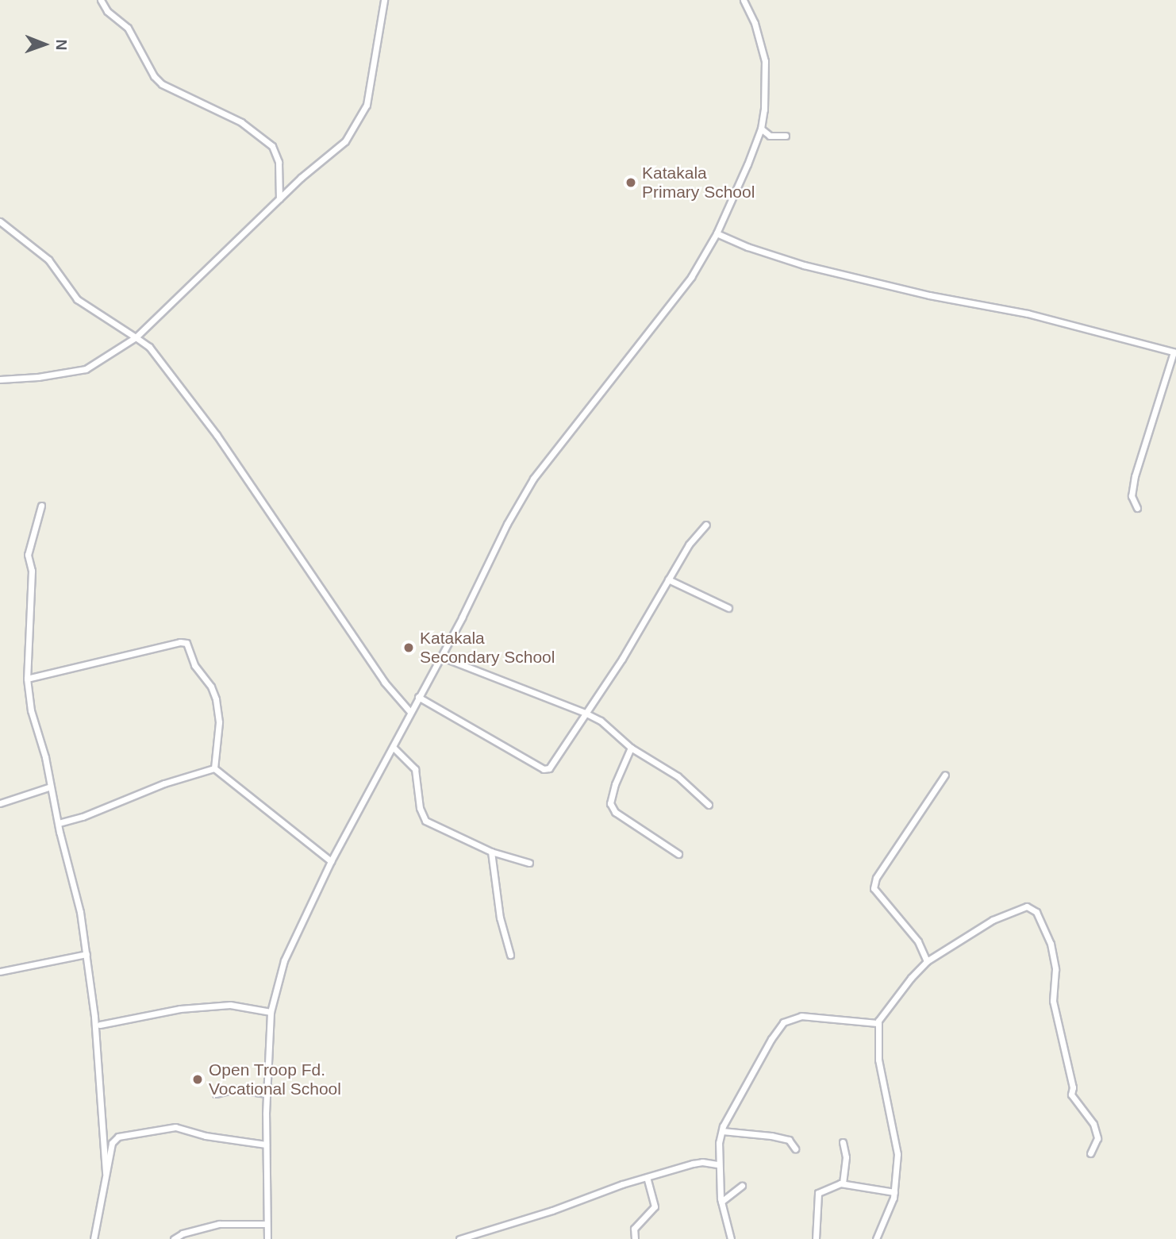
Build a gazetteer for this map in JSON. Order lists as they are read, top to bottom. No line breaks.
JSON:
{"places":["Katakala Primary School","Katakala Secondary School","Open Troop Fd. Vocational School"],"north":"right"}
